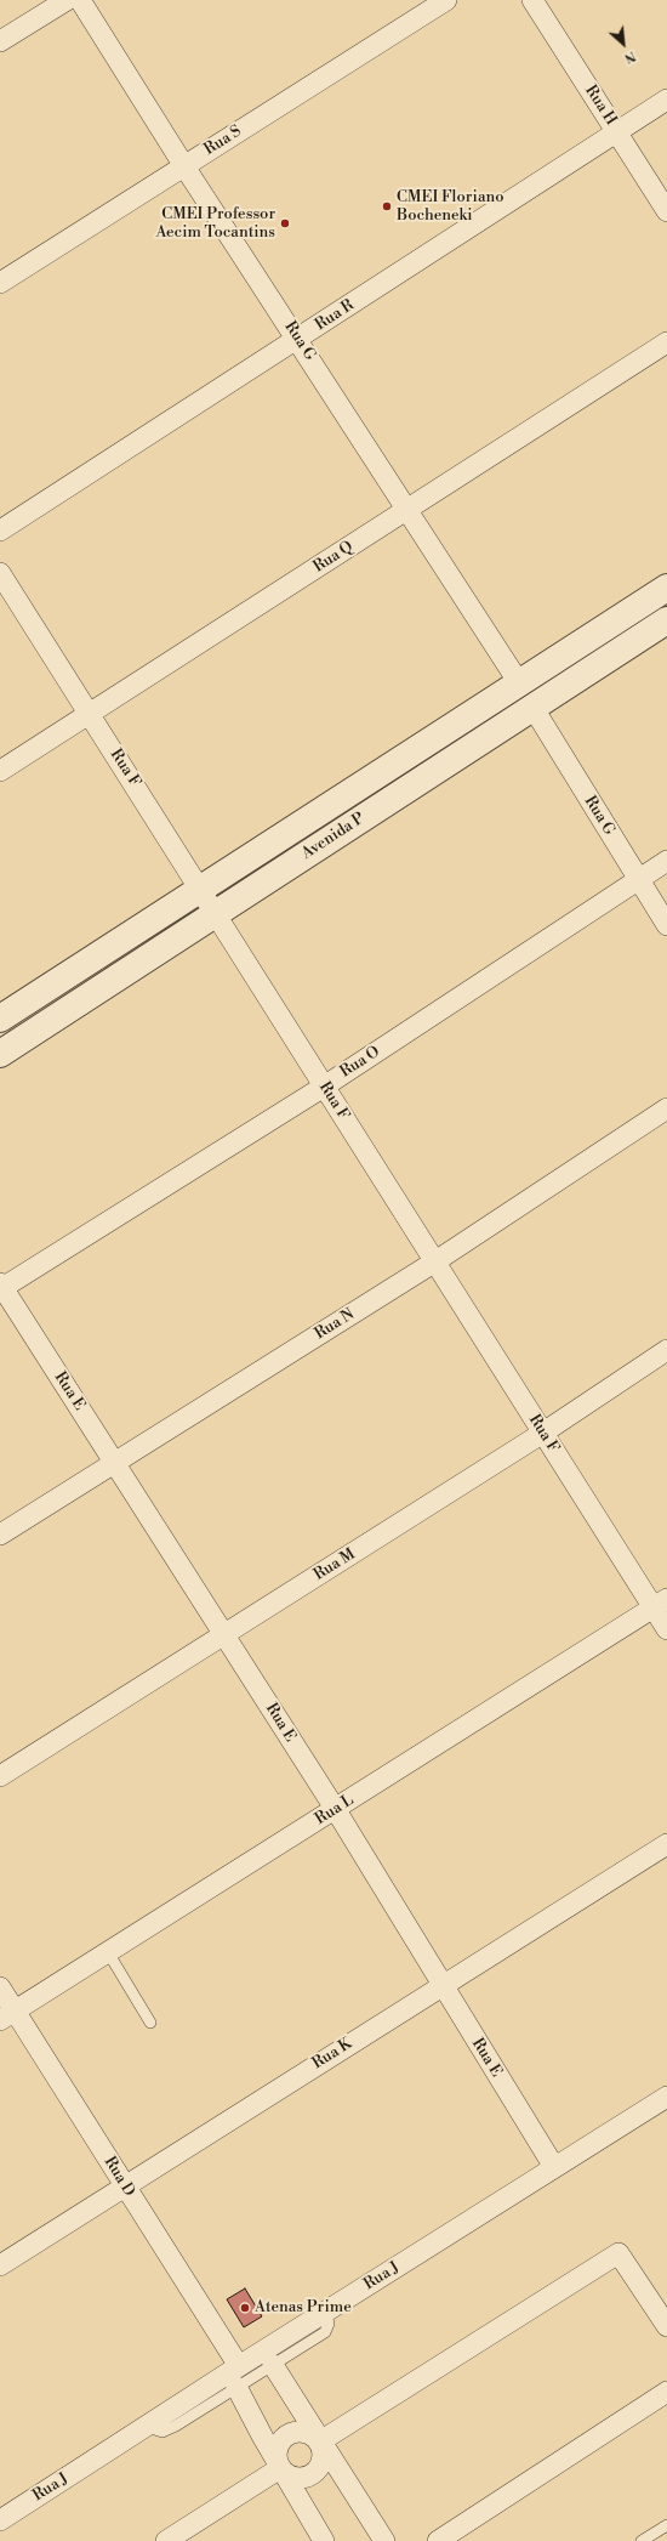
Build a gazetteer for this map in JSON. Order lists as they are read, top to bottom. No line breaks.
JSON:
{"streets":{"street":["Rua H","Rua S","Rua R","Rua G","Rua Q","Rua F","Avenida P","Rua O","Rua N","Rua E","Rua M","Rua L","Rua K","Rua D","Rua J"]},"crossings":[["Rua H","Rua R"],["Rua S","Rua G"],["Rua R","Rua G"],["Rua G","Rua Q"],["Rua G","Avenida P"],["Rua G","Rua O"],["Rua Q","Rua F"],["Rua F","Avenida P"],["Rua F","Rua O"],["Rua F","Rua N"],["Rua F","Rua M"],["Rua F","Rua L"],["Rua O","Rua E"],["Rua N","Rua E"],["Rua E","Rua M"],["Rua E","Rua L"],["Rua E","Rua K"],["Rua E","Rua J"],["Rua L","Rua D"],["Rua K","Rua D"],["Rua D","Rua J"]],"places":["CMEI Floriano Bocheneki","CMEI Professor Aecim Tocantins","Atenas Prime"],"north":"bottom right"}
